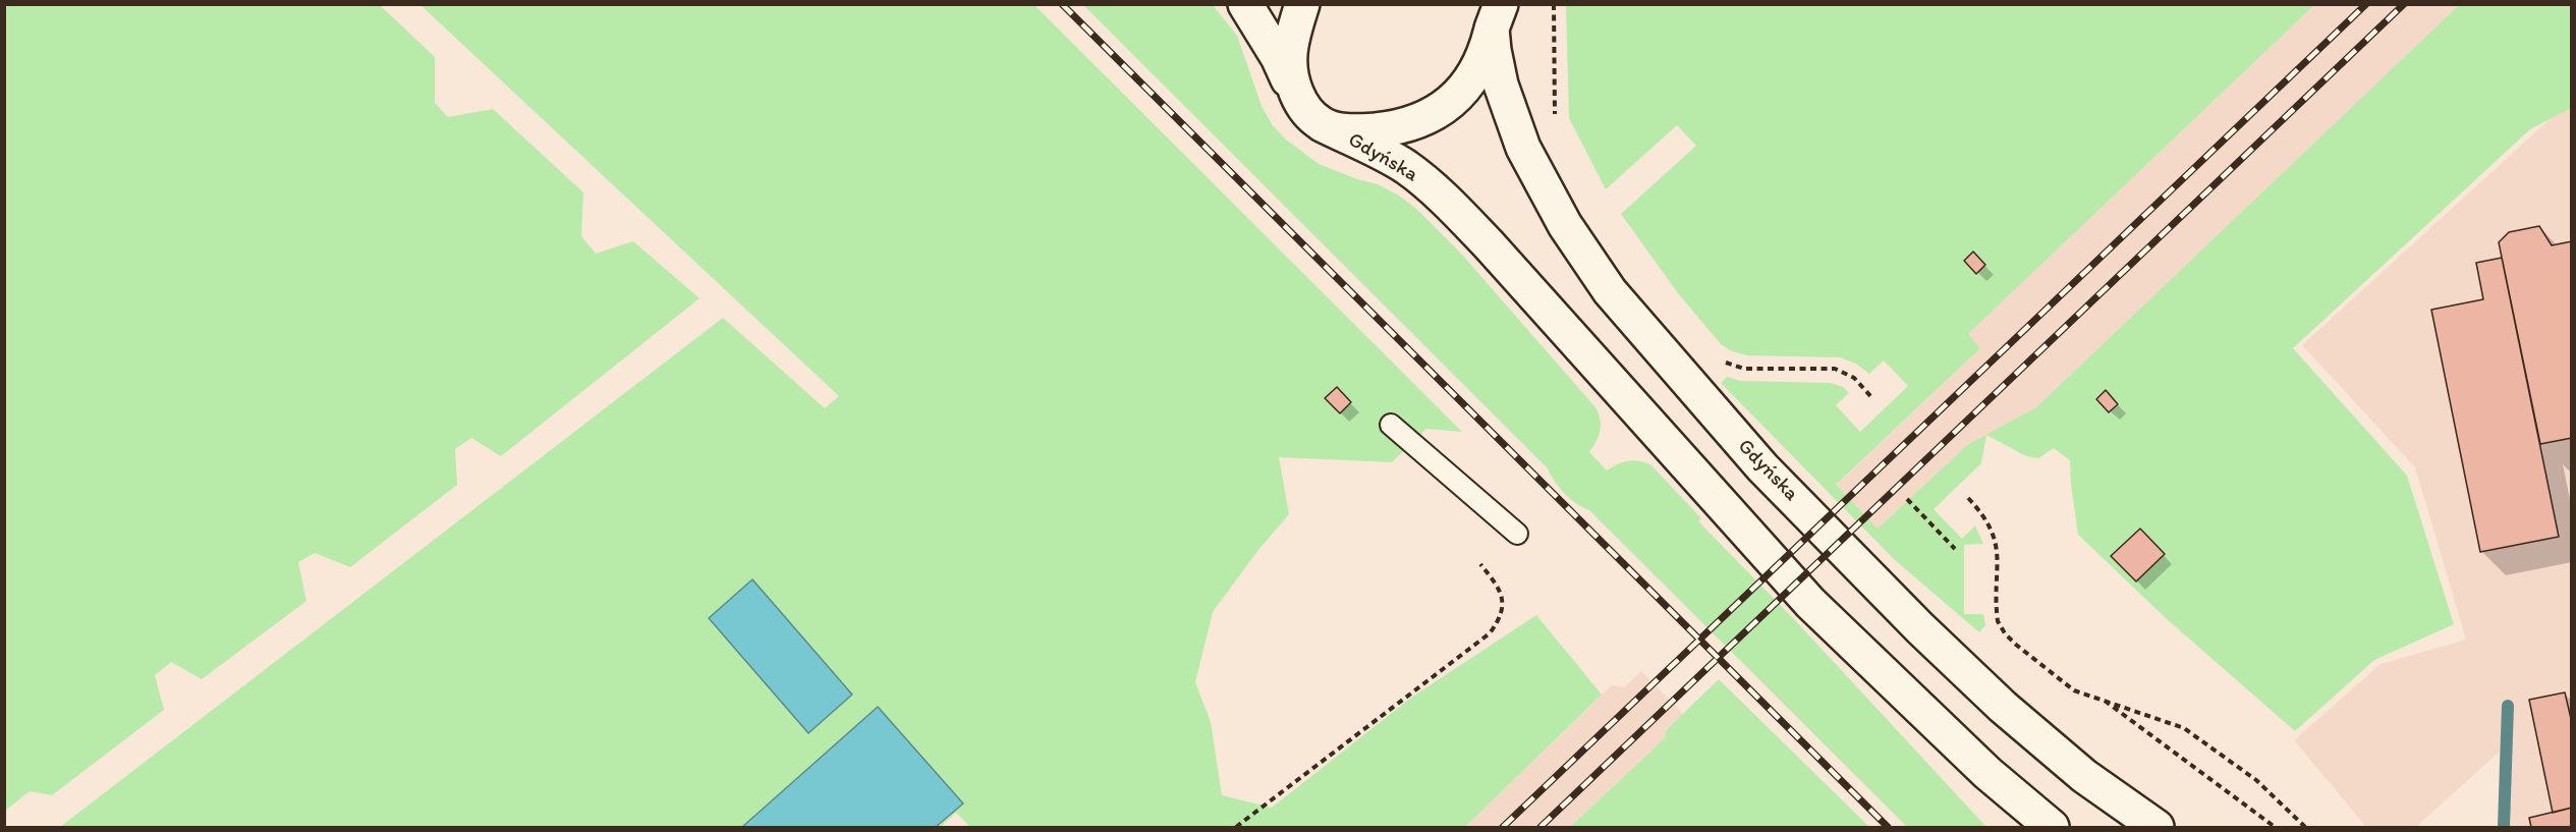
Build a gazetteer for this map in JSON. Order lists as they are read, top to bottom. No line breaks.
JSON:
{"streets":{"main road":["Gdyńska"]}}
